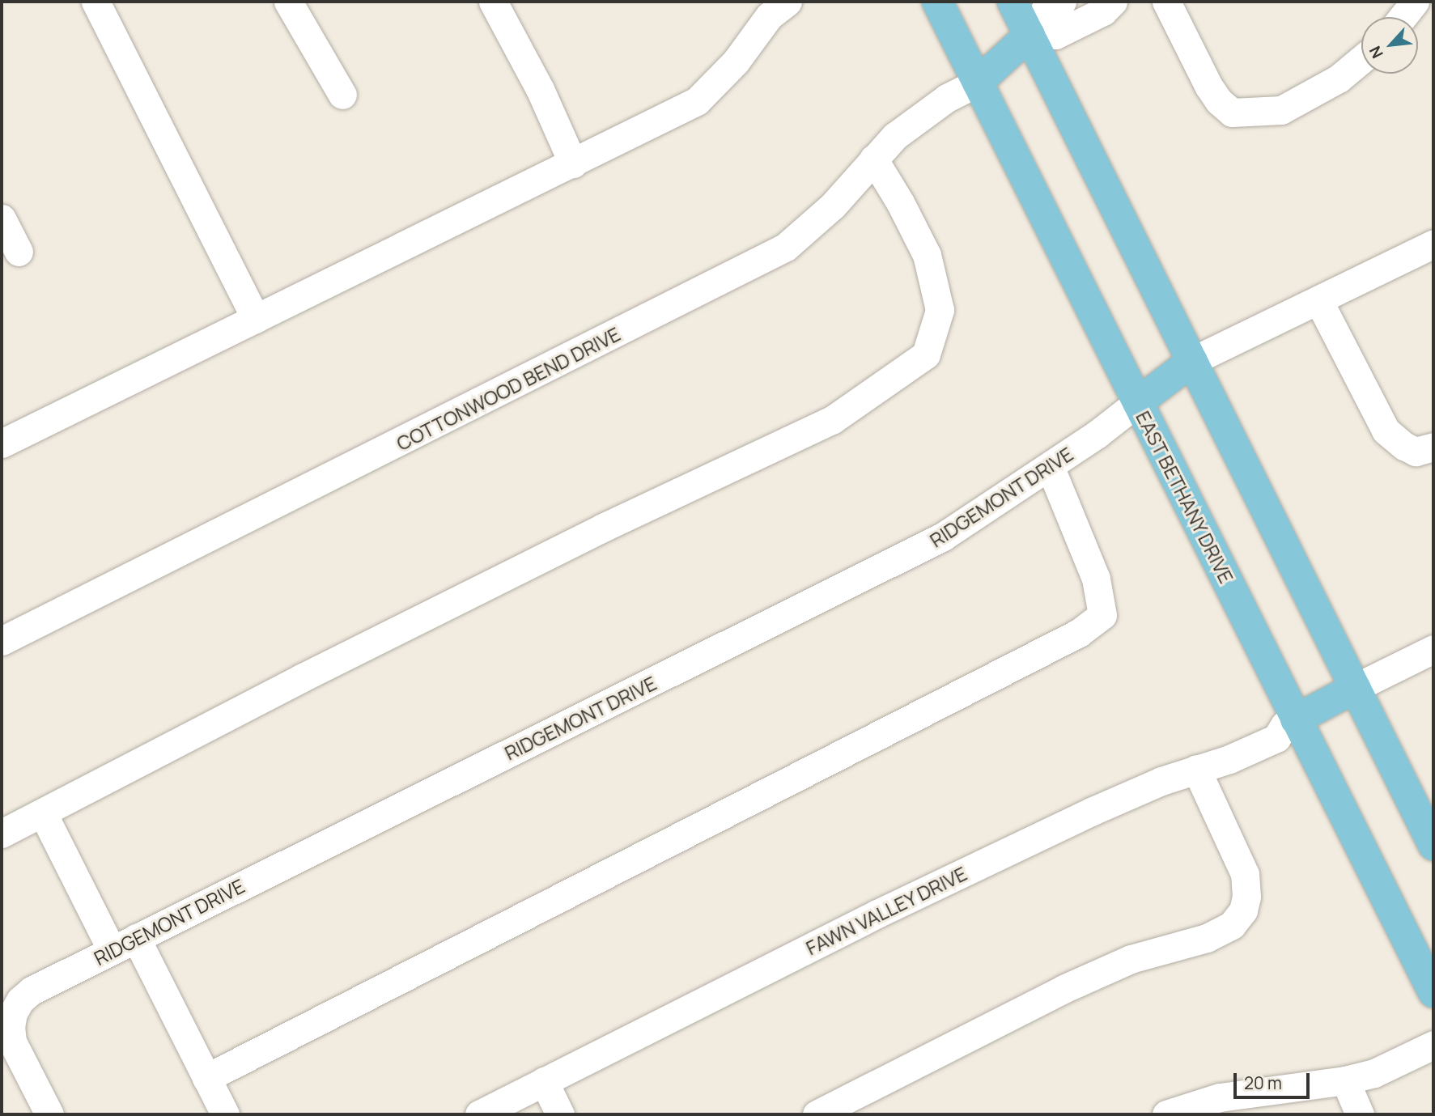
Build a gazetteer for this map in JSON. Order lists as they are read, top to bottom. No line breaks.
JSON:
{"streets":{"main road":["EAST BETHANY DRIVE"],"street":["COTTONWOOD BEND DRIVE","RIDGEMONT DRIVE","FAWN VALLEY DRIVE"]},"crossings":[["COTTONWOOD BEND DRIVE","EAST BETHANY DRIVE"],["RIDGEMONT DRIVE","EAST BETHANY DRIVE"],["EAST BETHANY DRIVE","FAWN VALLEY DRIVE"]],"scale_bar":"20 m","north":"bottom left"}
